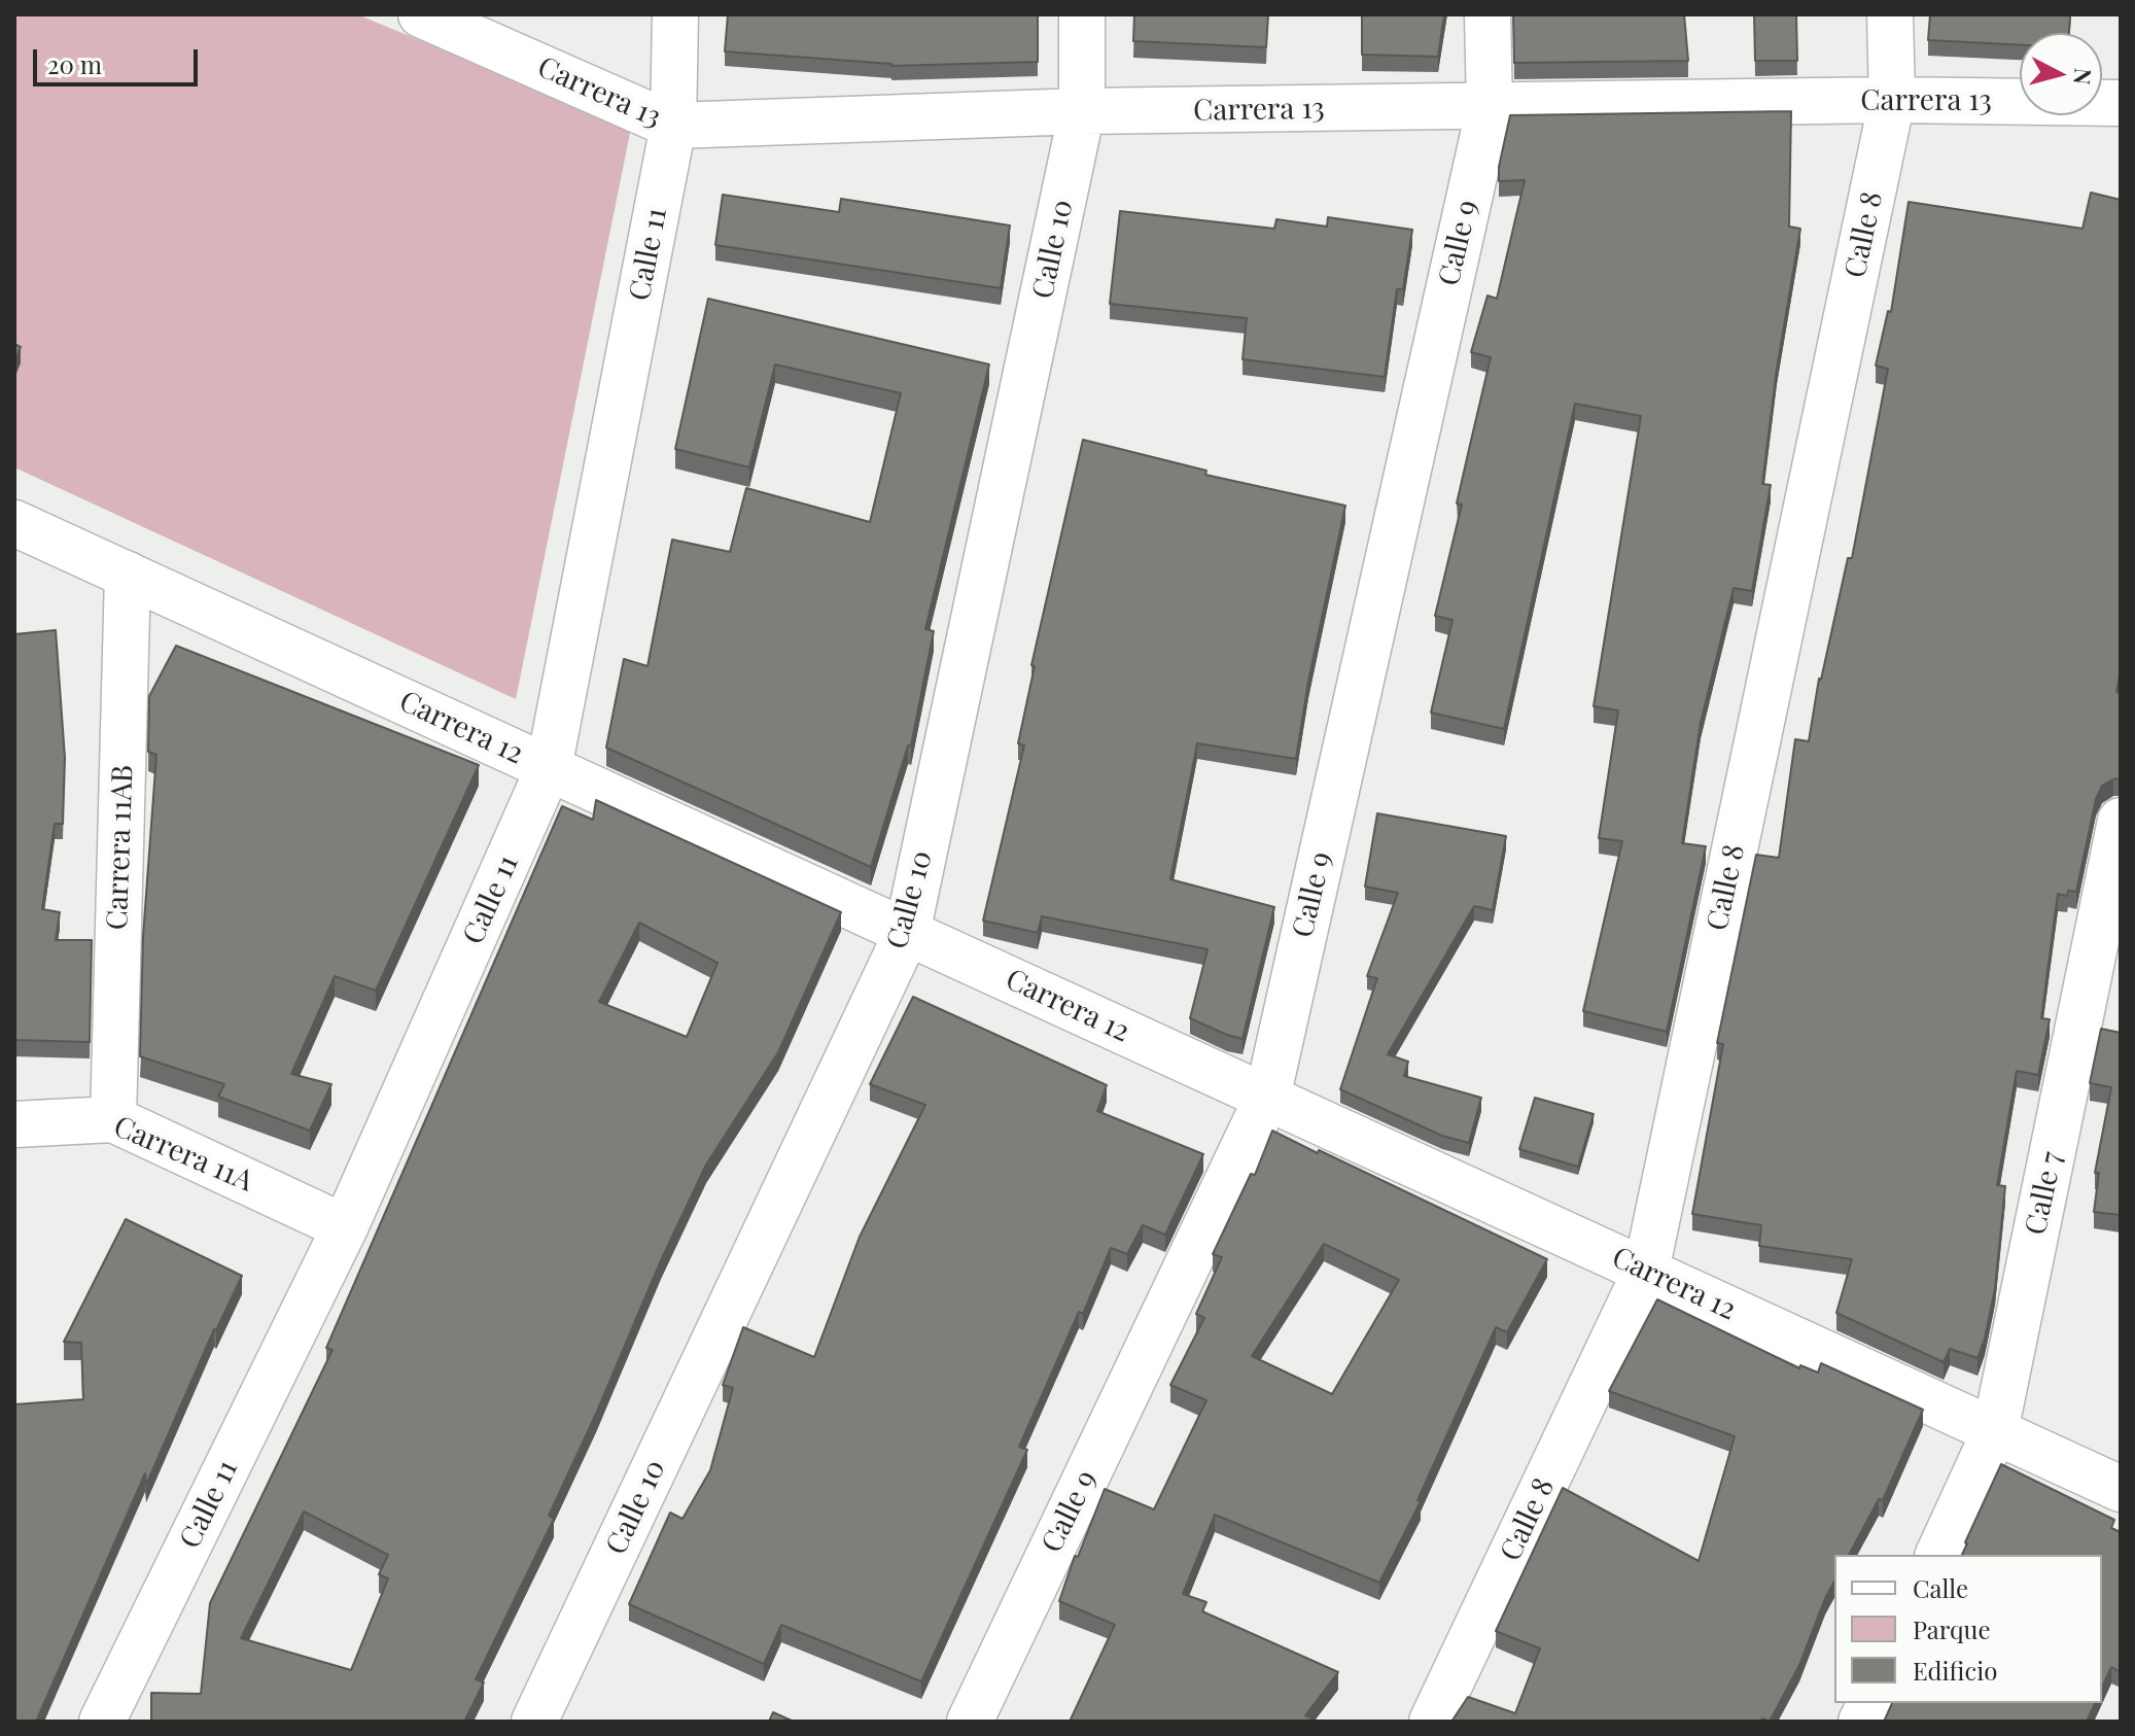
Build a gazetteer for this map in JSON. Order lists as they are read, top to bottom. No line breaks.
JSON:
{"streets":{"street":["Carrera 13","Calle 8","Calle 9","Calle 10","Calle 11","Carrera 12","Carrera 11AB","Carrera 11A","Calle 7"]},"crossings":[["Carrera 13","Calle 8"],["Carrera 13","Calle 9"],["Carrera 13","Calle 10"],["Carrera 13","Calle 11"],["Calle 8","Carrera 12"],["Calle 9","Carrera 12"],["Calle 10","Carrera 12"],["Calle 11","Carrera 12"],["Calle 11","Carrera 11A"],["Carrera 12","Carrera 11AB"],["Carrera 12","Calle 7"],["Carrera 11AB","Carrera 11A"]],"legend":["Calle","Parque","Edificio"],"scale_bar":"20 m","north":"right"}
